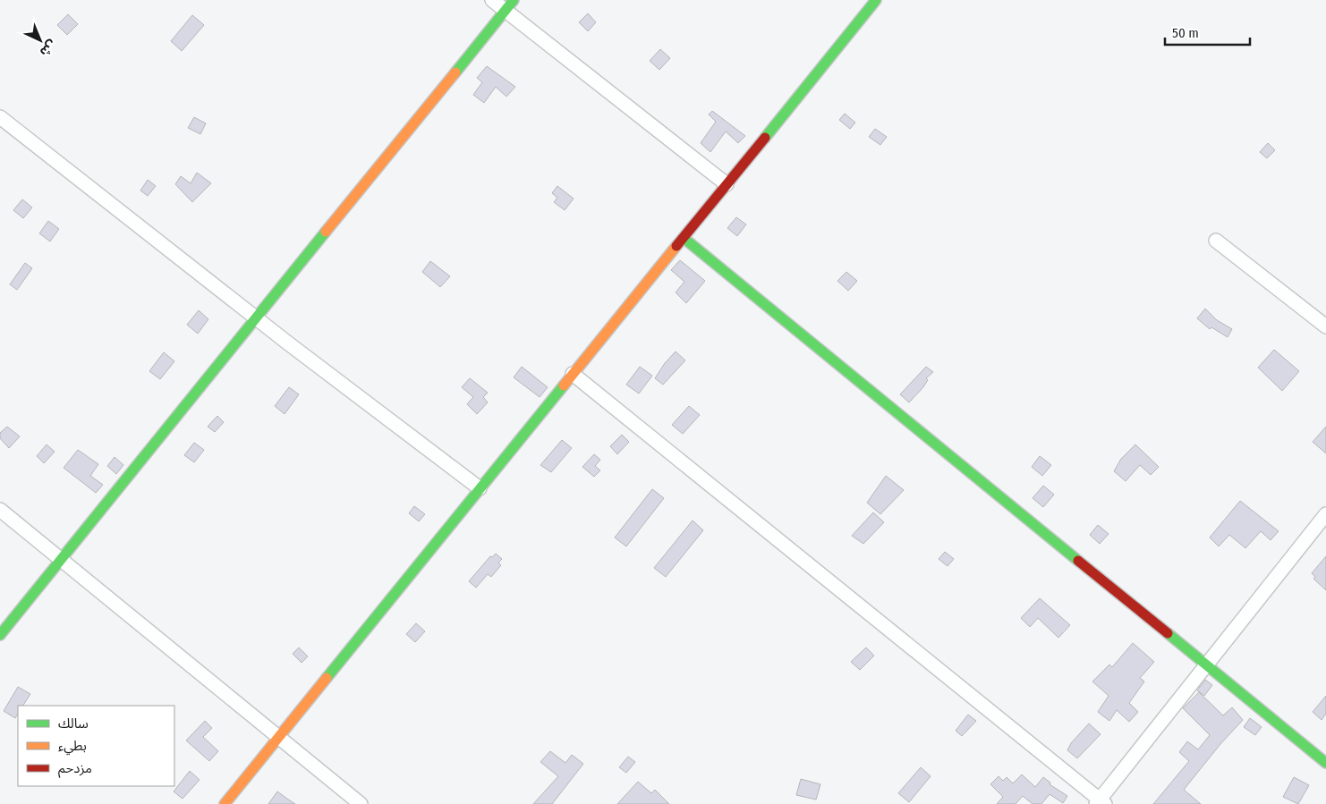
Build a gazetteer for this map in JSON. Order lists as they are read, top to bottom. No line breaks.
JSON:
{"legend":["سالك","بطيء","مزدحم"],"scale_bar":"50 m","north":"bottom right"}
